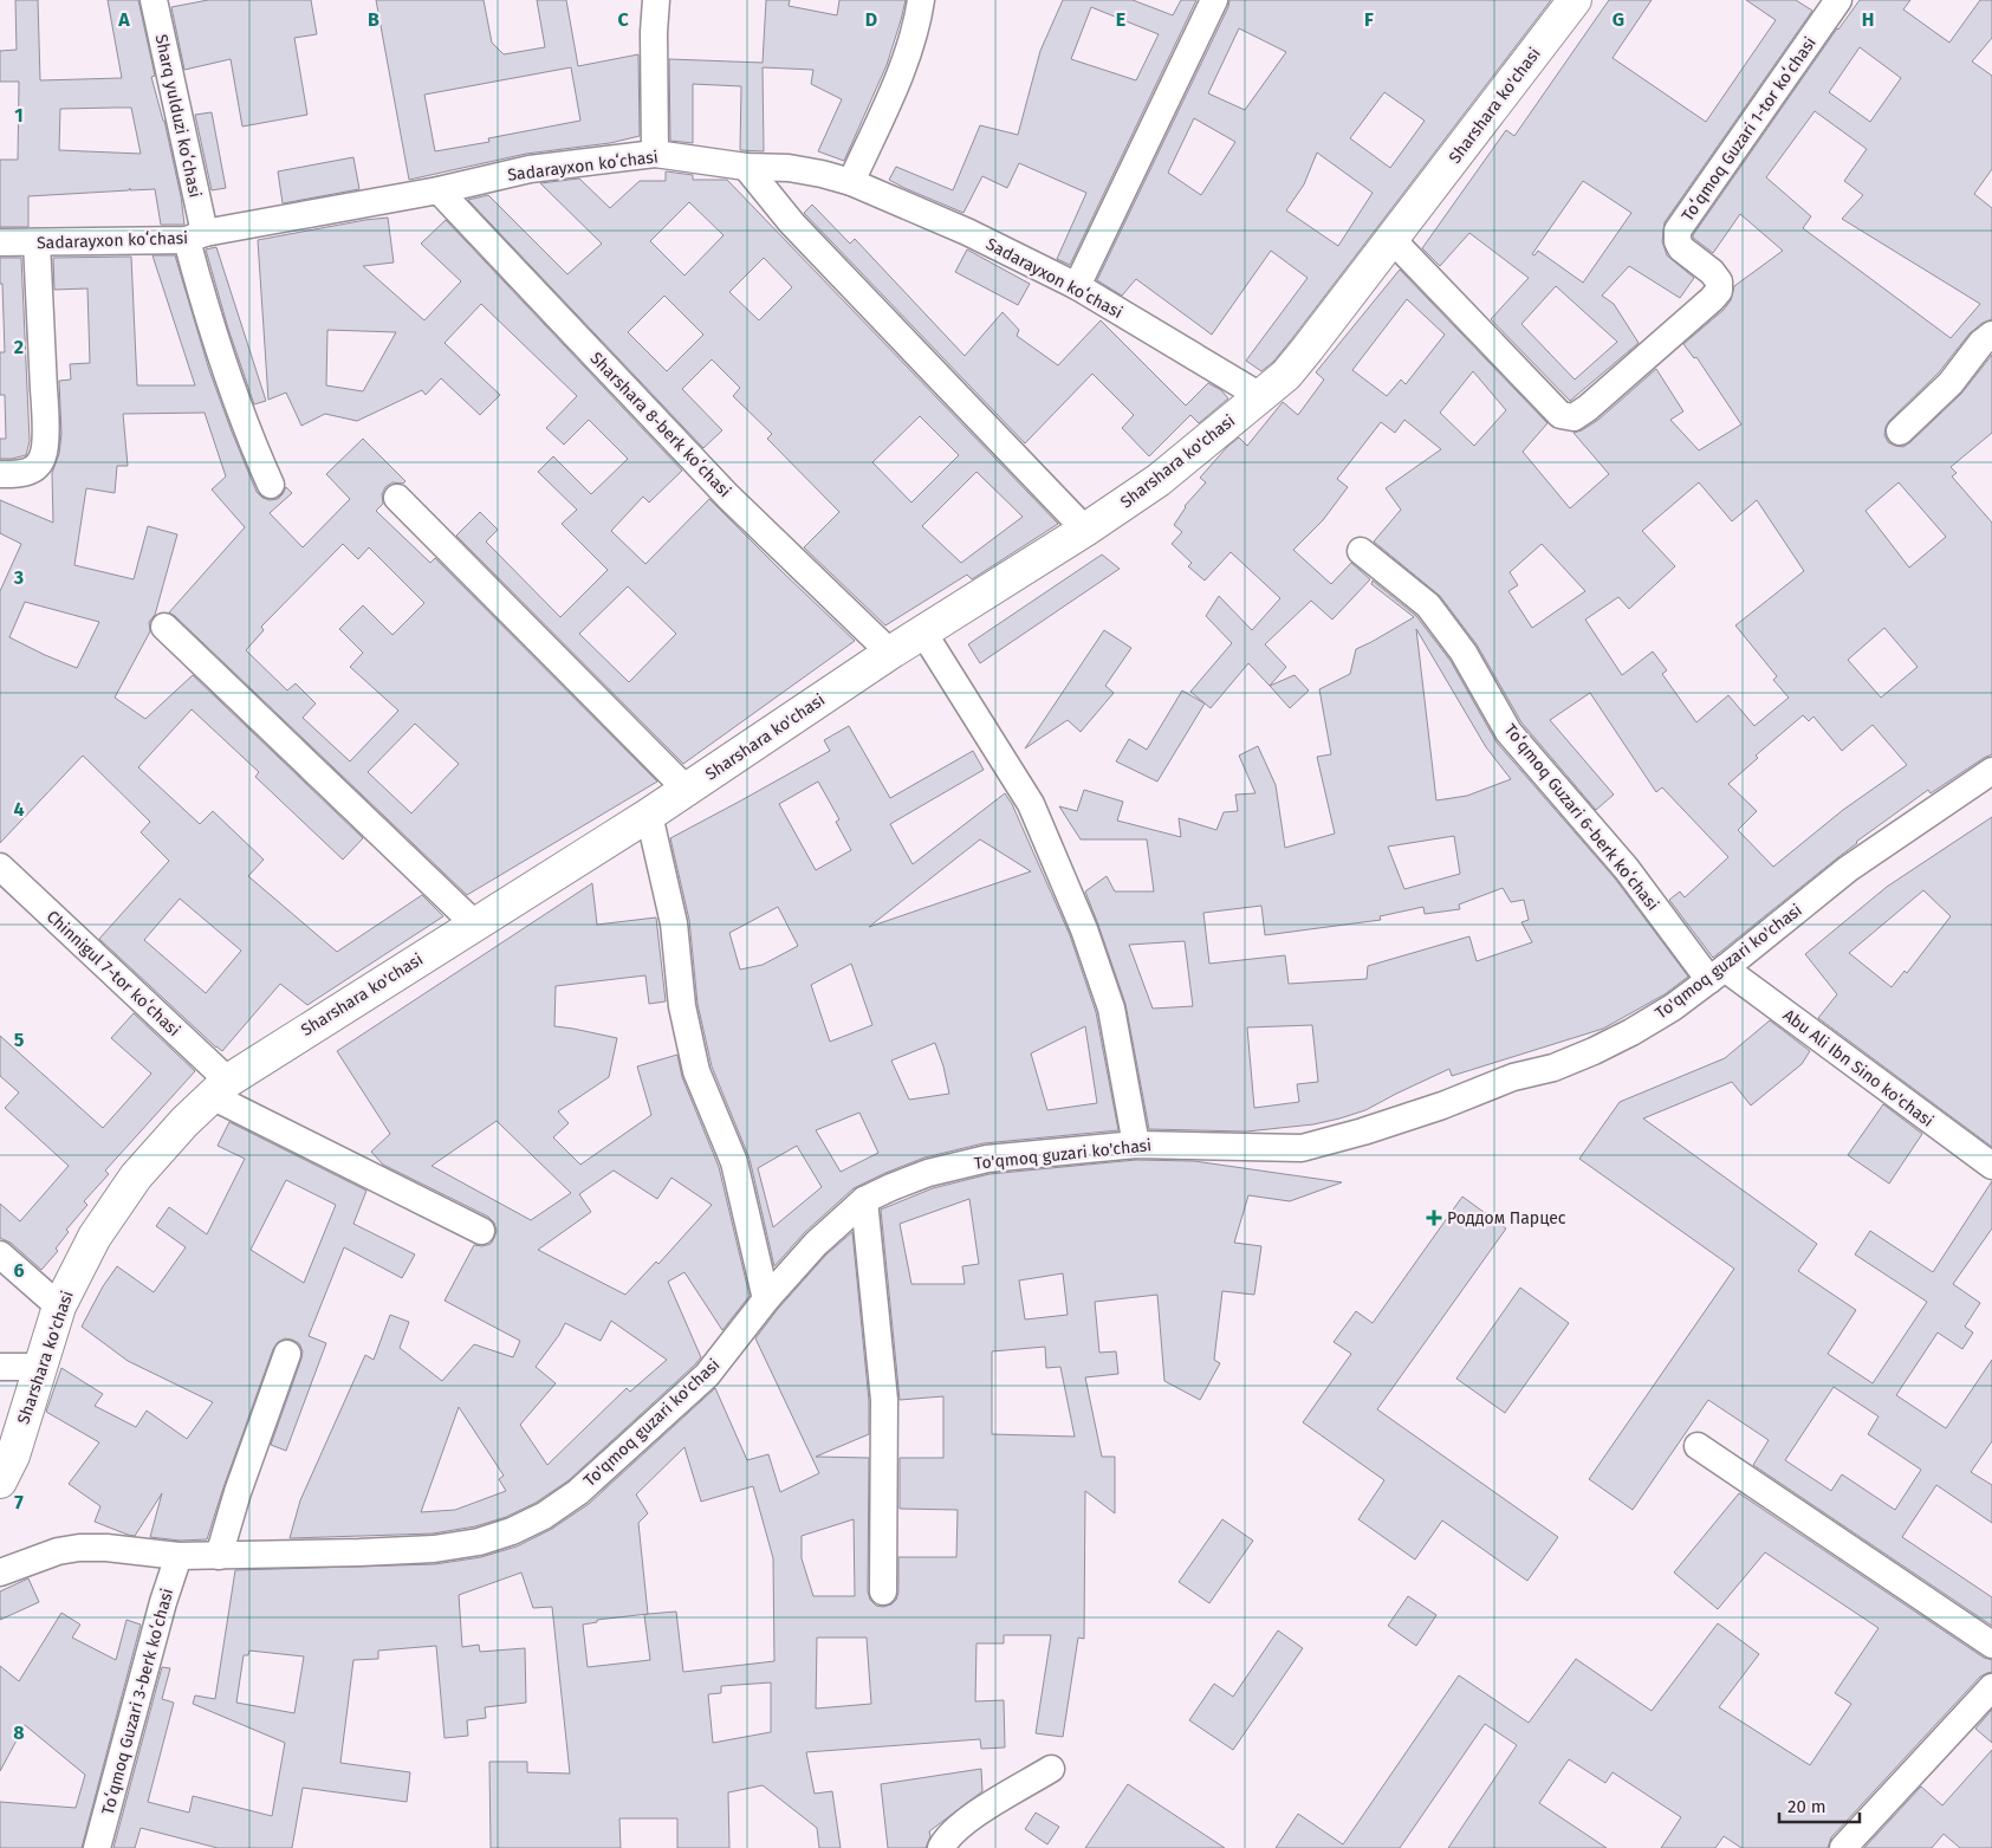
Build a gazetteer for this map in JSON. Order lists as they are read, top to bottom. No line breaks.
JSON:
{"streets":{"street":["Sharshara ko'chasi","Sharq yulduzi koʻchasi","Toʻqmoq Guzari 1-tor koʻchasi","Sadarayxon koʻchasi","Sharshara 8-berk koʻchasi","Toʻqmoq Guzari 6-berk koʻchasi","To'qmoq guzari ko'chasi","Chinnigul 7-tor koʻchasi","Abu Ali Ibn Sino ko'chasi","Toʻqmoq Guzari 3-berk koʻchasi"]},"crossings":[["Sharshara ko'chasi","Toʻqmoq Guzari 1-tor koʻchasi"],["Sharshara ko'chasi","Sadarayxon koʻchasi"],["Sharshara ko'chasi","Sharshara 8-berk koʻchasi"],["Sharshara ko'chasi","Chinnigul 7-tor koʻchasi"],["Sharq yulduzi koʻchasi","Sadarayxon koʻchasi"],["Sadarayxon koʻchasi","Sharshara 8-berk koʻchasi"],["Toʻqmoq Guzari 6-berk koʻchasi","To'qmoq guzari ko'chasi"],["Toʻqmoq Guzari 6-berk koʻchasi","Abu Ali Ibn Sino ko'chasi"],["To'qmoq guzari ko'chasi","Abu Ali Ibn Sino ko'chasi"],["To'qmoq guzari ko'chasi","Toʻqmoq Guzari 3-berk koʻchasi"]],"places":{"health":["Роддом Парцес"]},"scale_bar":"20 m","grid":{"columns":["A","B","C","D","E","F","G","H"],"rows":["1","2","3","4","5","6","7","8"]}}
